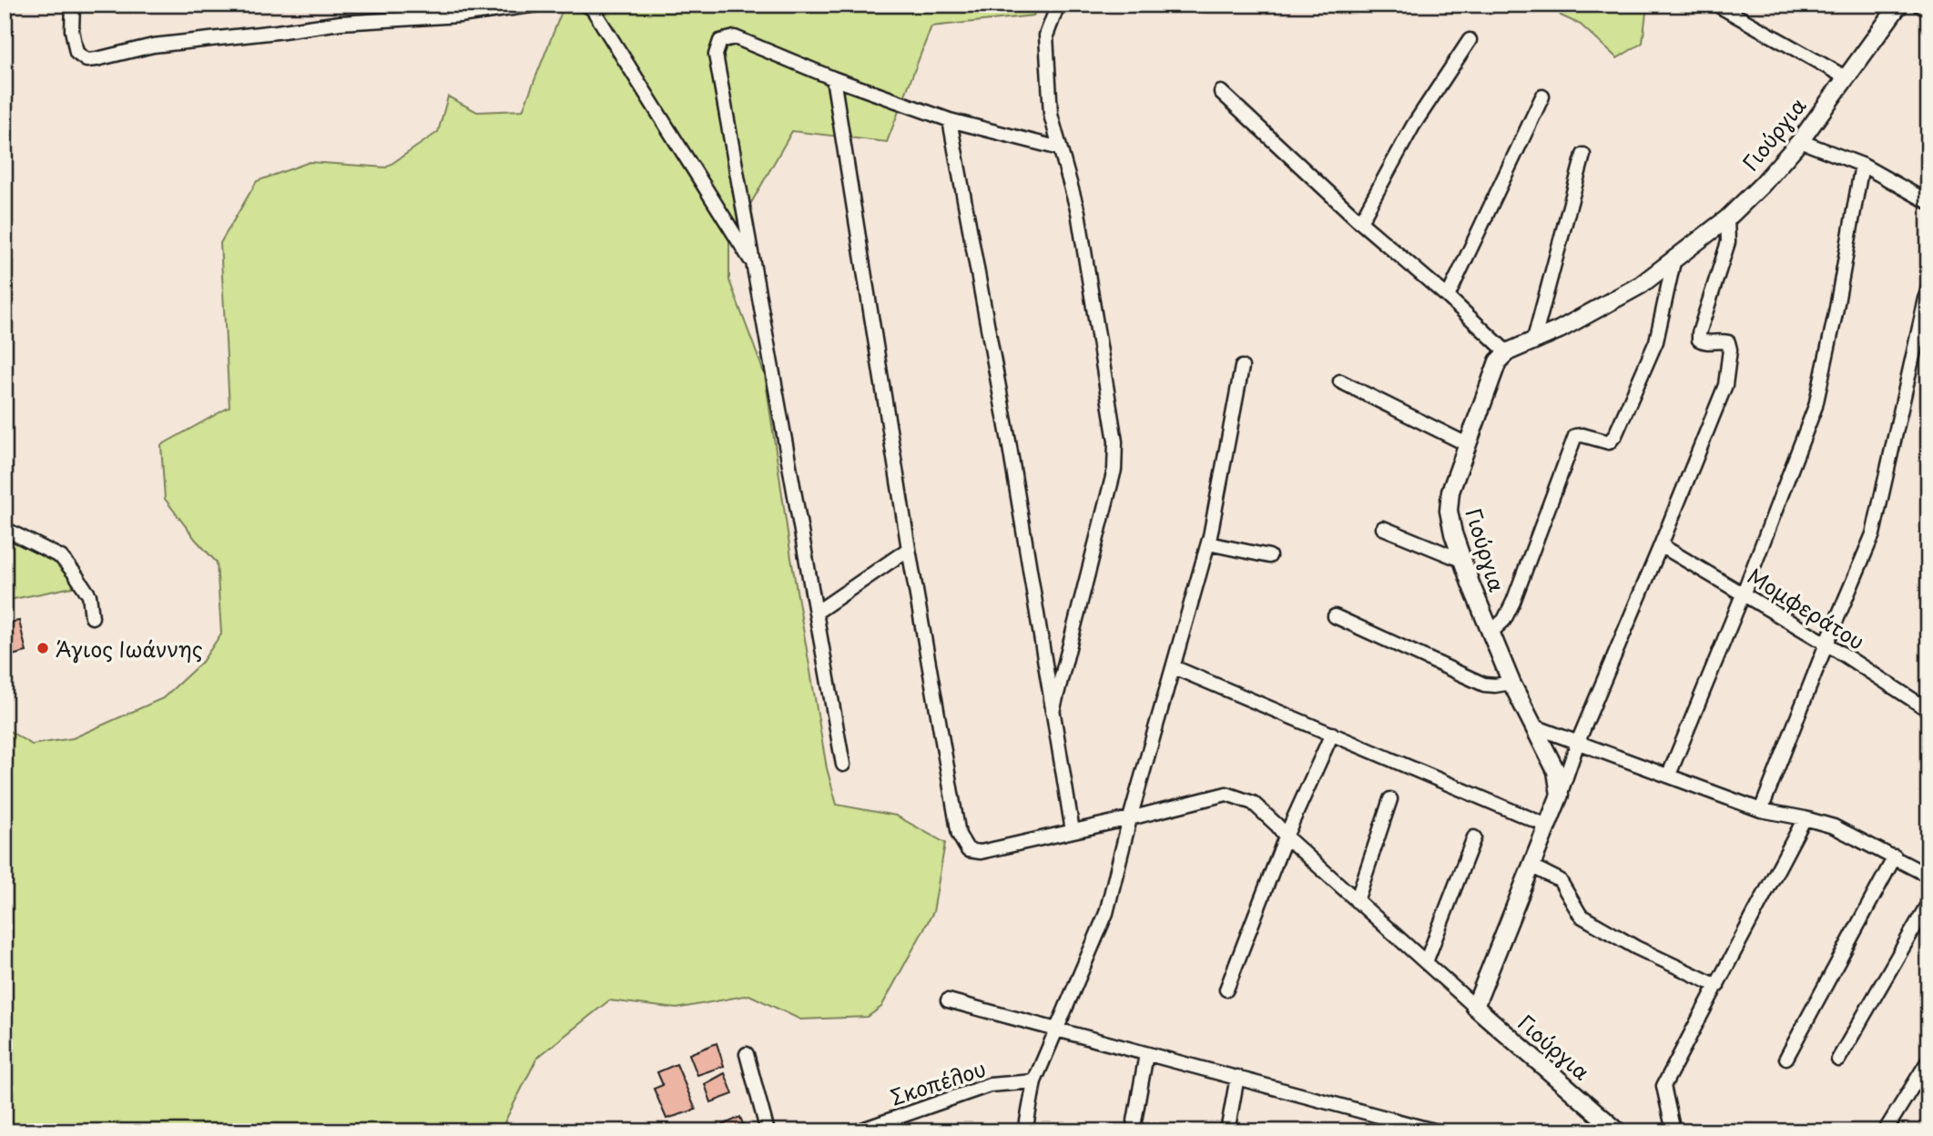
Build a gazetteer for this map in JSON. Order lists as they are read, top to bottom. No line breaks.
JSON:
{"streets":{"street":["Γιούργια","Μομφεράτου","Σκοπέλου"]},"places":["Άγιος Ιωάννης"]}
